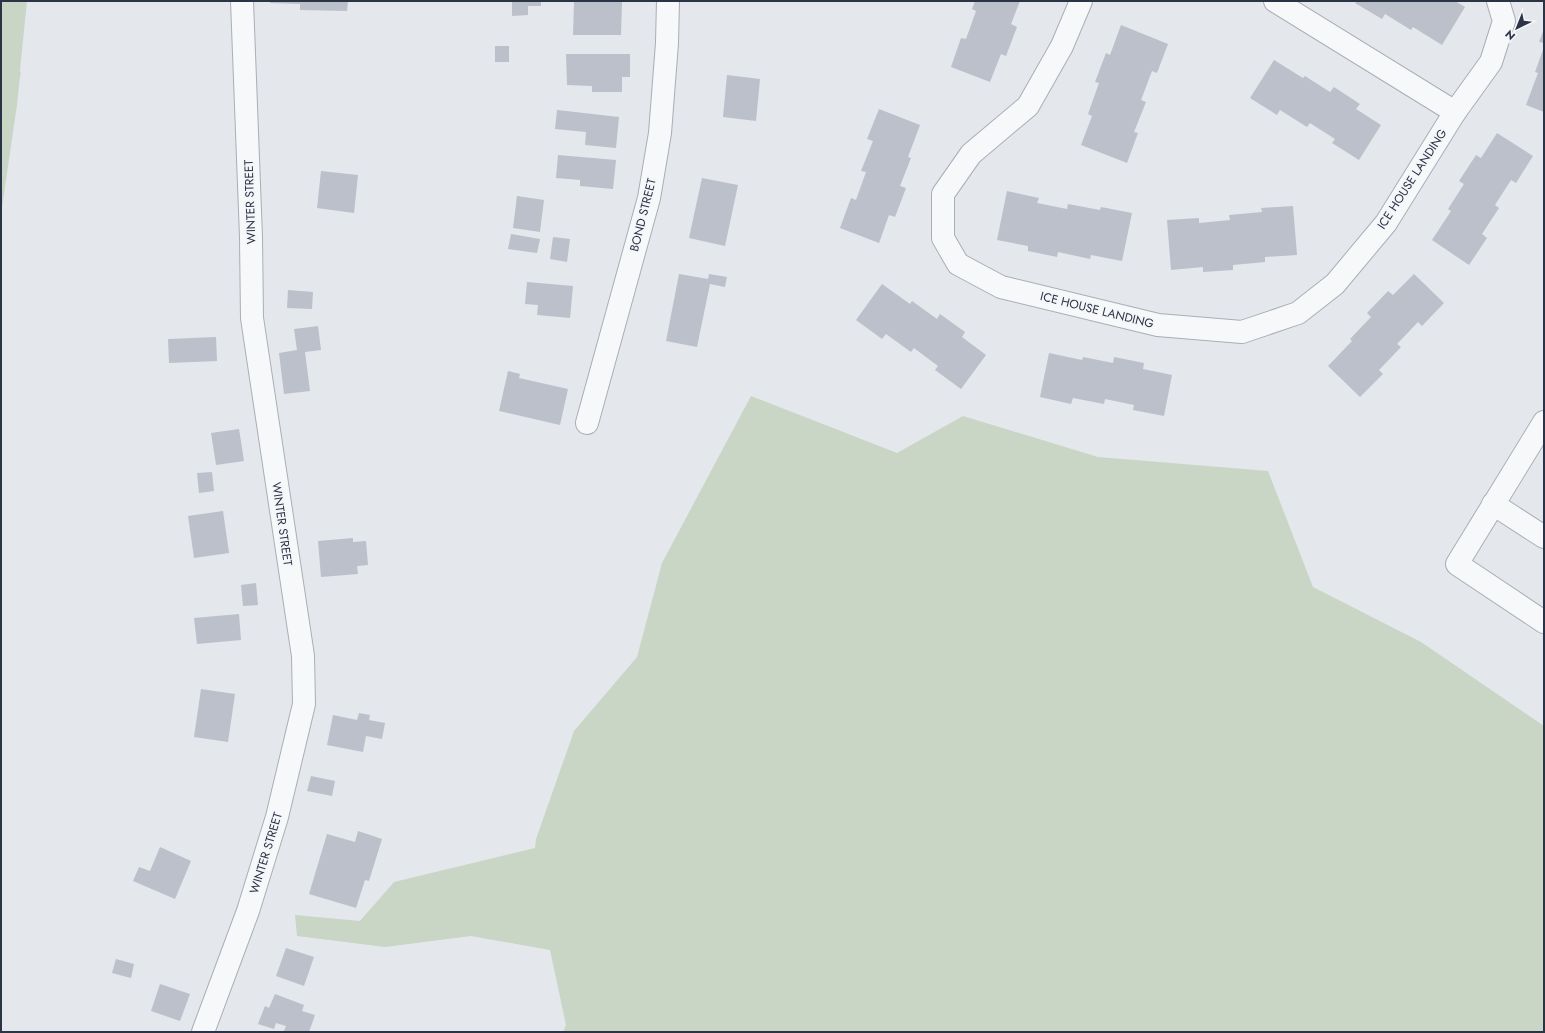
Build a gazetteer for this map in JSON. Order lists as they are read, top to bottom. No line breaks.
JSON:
{"streets":{"street":["ICE HOUSE LANDING","WINTER STREET","BOND STREET"]},"north":"bottom left"}
